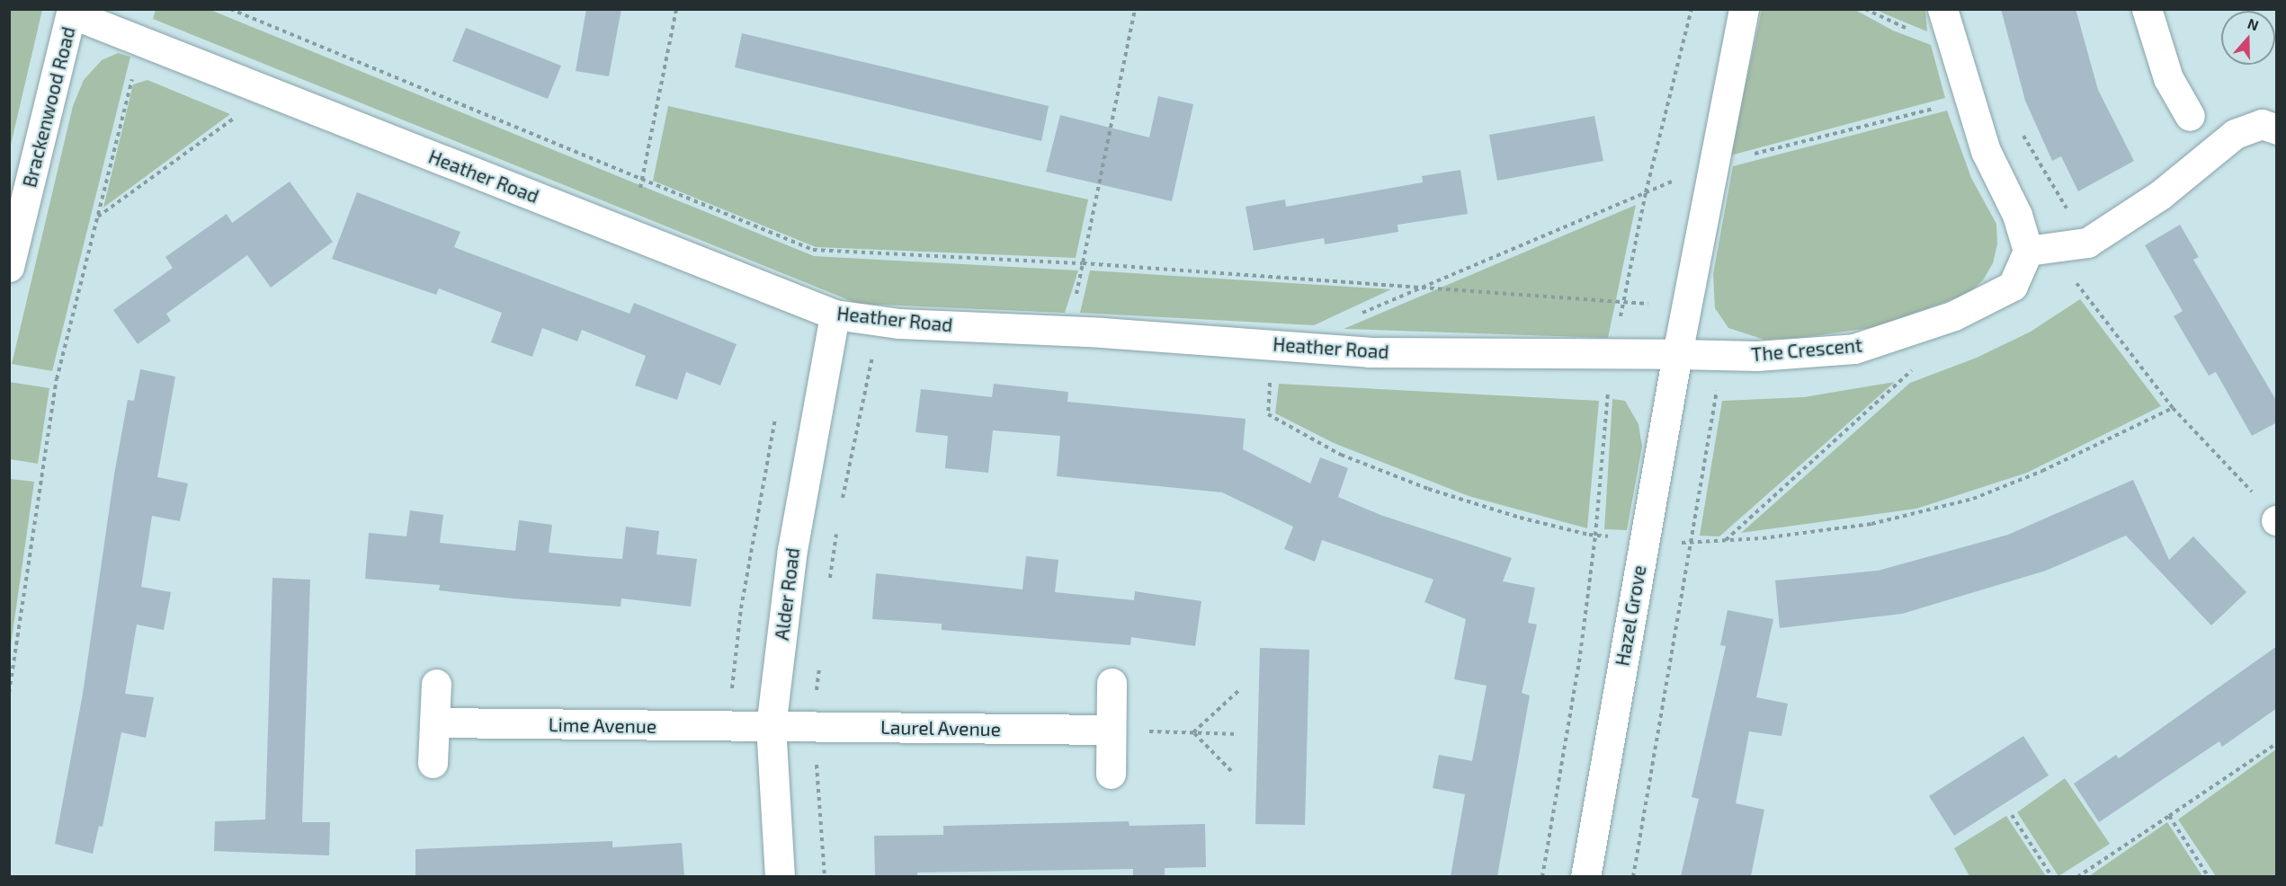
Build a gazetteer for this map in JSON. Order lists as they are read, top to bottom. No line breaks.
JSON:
{"streets":{"street":["Brackenwood Road","Heather Road","The Crescent","Alder Road","Hazel Grove","Lime Avenue","Laurel Avenue"]},"crossings":[["Brackenwood Road","Heather Road"],["Heather Road","The Crescent"],["Heather Road","Alder Road"],["Heather Road","Hazel Grove"],["The Crescent","Hazel Grove"],["Alder Road","Lime Avenue"],["Alder Road","Laurel Avenue"],["Lime Avenue","Laurel Avenue"]],"north":"top"}
